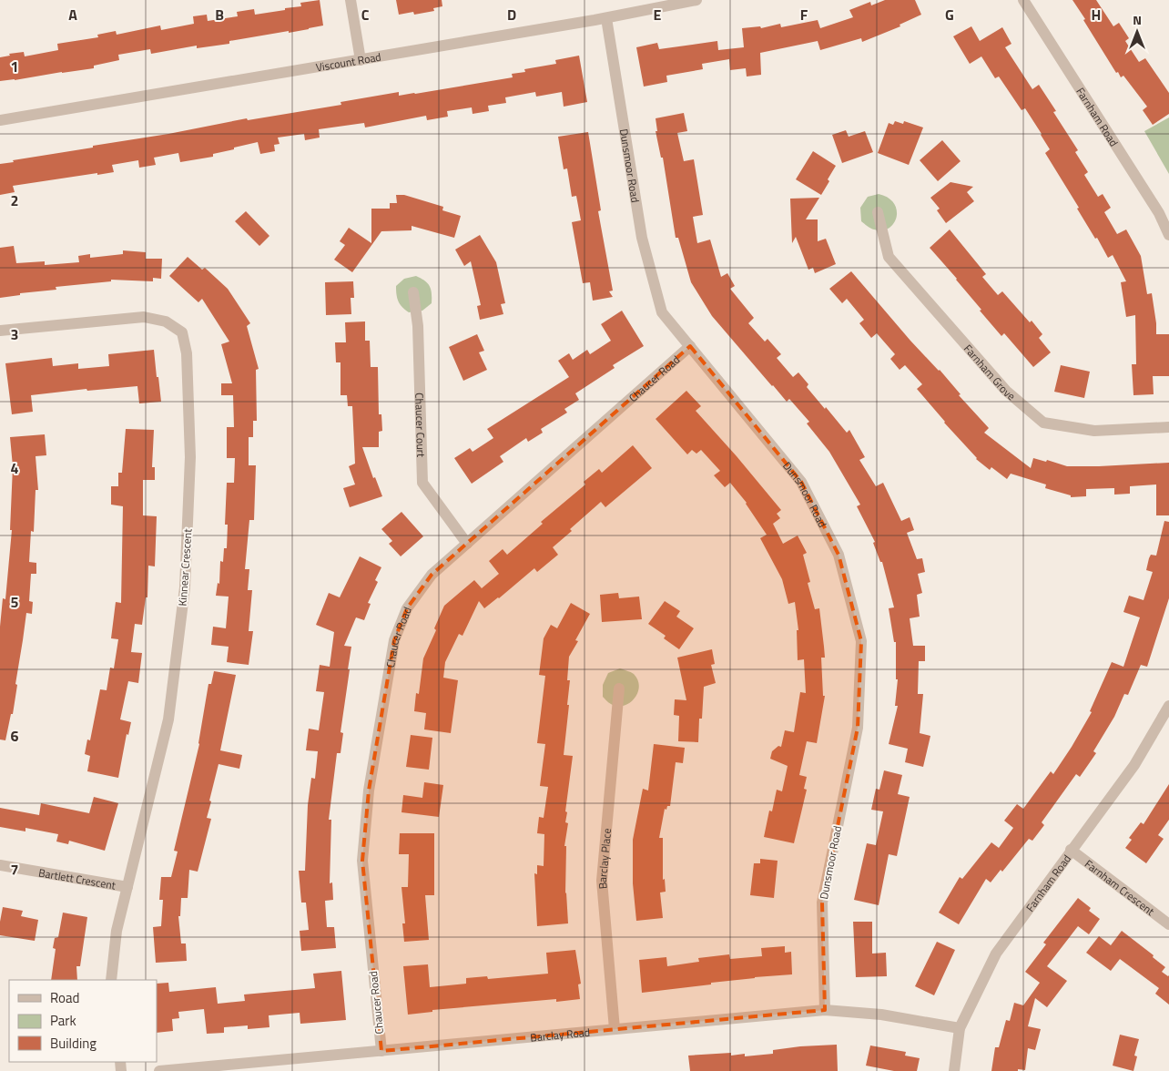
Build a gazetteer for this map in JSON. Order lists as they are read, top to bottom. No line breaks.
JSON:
{"streets":{"street":["Viscount Road","Farnham Road","Dunsmoor Road","Farnham Grove","Chaucer Road","Chaucer Court","Kinnear Crescent","Barclay Place","Bartlett Crescent","Farnham Crescent","Barclay Road"]},"crossings":[["Viscount Road","Dunsmoor Road"],["Farnham Road","Farnham Crescent"],["Farnham Road","Barclay Road"],["Dunsmoor Road","Chaucer Road"],["Dunsmoor Road","Barclay Road"],["Chaucer Road","Chaucer Court"],["Chaucer Road","Barclay Road"],["Kinnear Crescent","Bartlett Crescent"],["Barclay Place","Barclay Road"]],"legend":["Road","Park","Building"],"north":"top","grid":{"columns":["A","B","C","D","E","F","G","H"],"rows":["1","2","3","4","5","6","7"]}}
